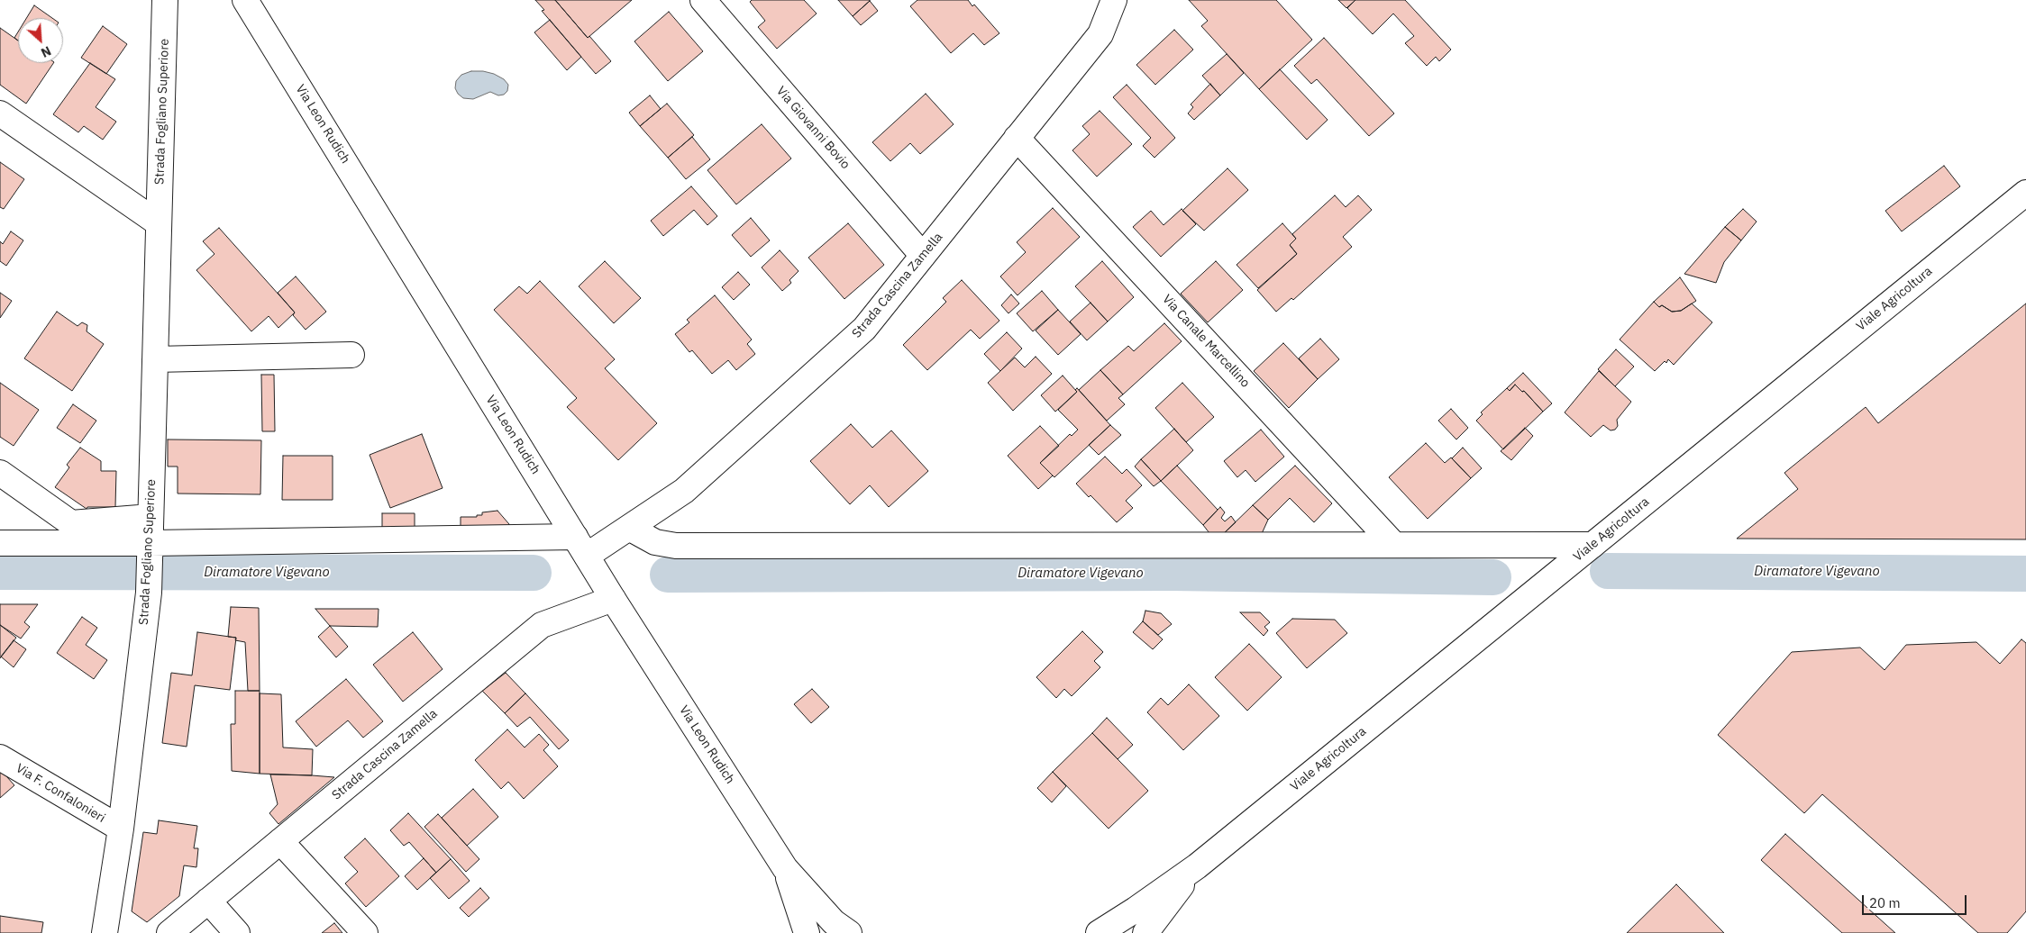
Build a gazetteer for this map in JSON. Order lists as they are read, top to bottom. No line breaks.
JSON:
{"streets":{"street":["Strada Fogliano Superiore","Via Leon Rudich","Via Giovanni Bovio","Strada Cascina Zamella","Viale Agricoltura","Via Canale Marcellino","Via F. Confalonieri"]},"crossings":[["Strada Fogliano Superiore","Via F. Confalonieri"],["Via Leon Rudich","Strada Cascina Zamella"],["Via Giovanni Bovio","Strada Cascina Zamella"],["Strada Cascina Zamella","Via Canale Marcellino"]],"water":["Diramatore Vigevano"],"scale_bar":"20 m","north":"bottom right"}
